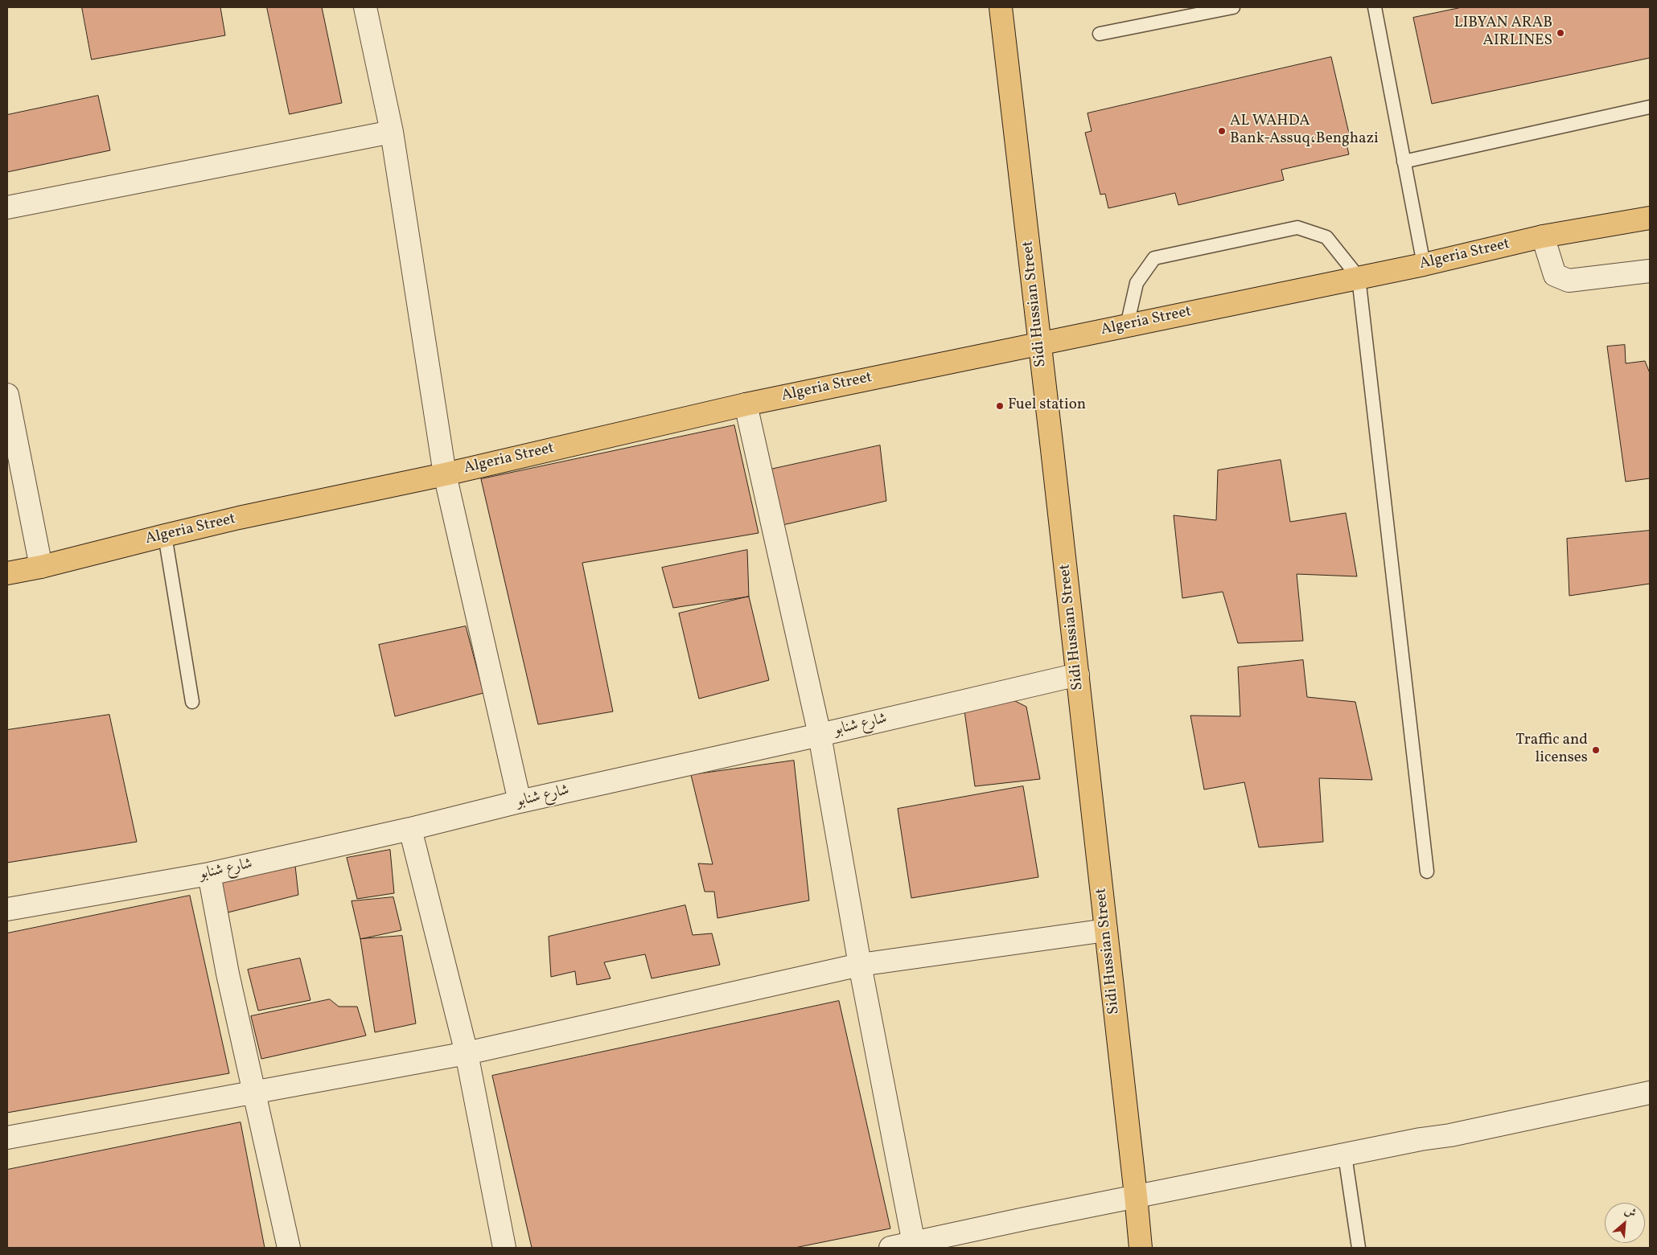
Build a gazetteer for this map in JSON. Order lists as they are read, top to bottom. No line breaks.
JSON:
{"streets":{"main road":["Algeria Street","Sidi Hussian Street"],"street":["شارع شنابو"]},"crossings":[["Algeria Street","Sidi Hussian Street"],["Sidi Hussian Street","شارع شنابو"]],"places":["LIBYAN ARAB AIRLINES","AL WAHDA Bank-Assuq،Benghazi","Fuel station","Traffic and licenses"],"north":"top right"}
